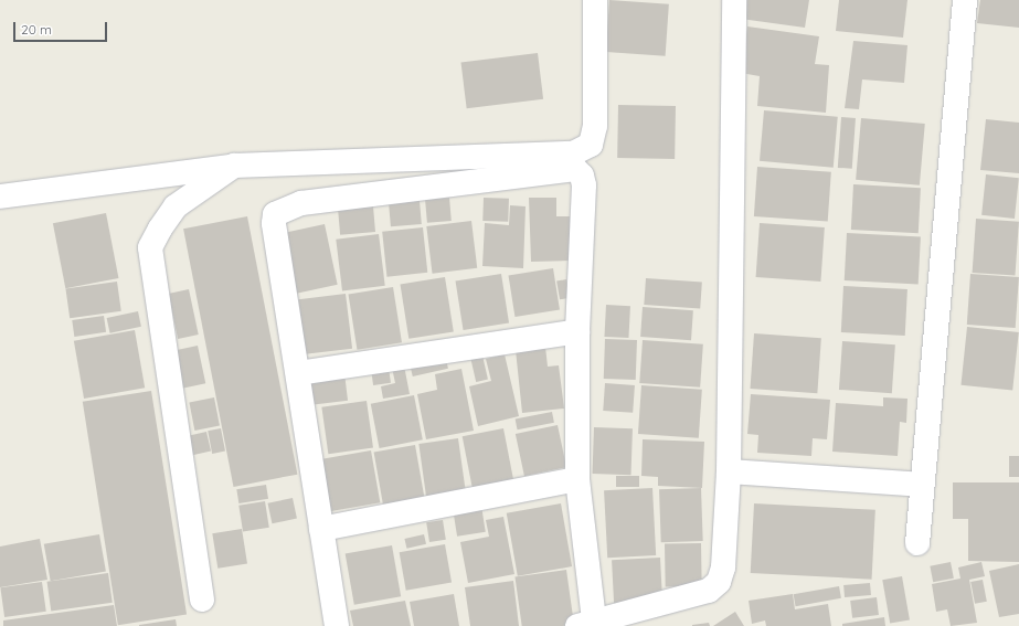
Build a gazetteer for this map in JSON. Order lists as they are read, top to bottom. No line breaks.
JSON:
{"scale_bar":"20 m"}
